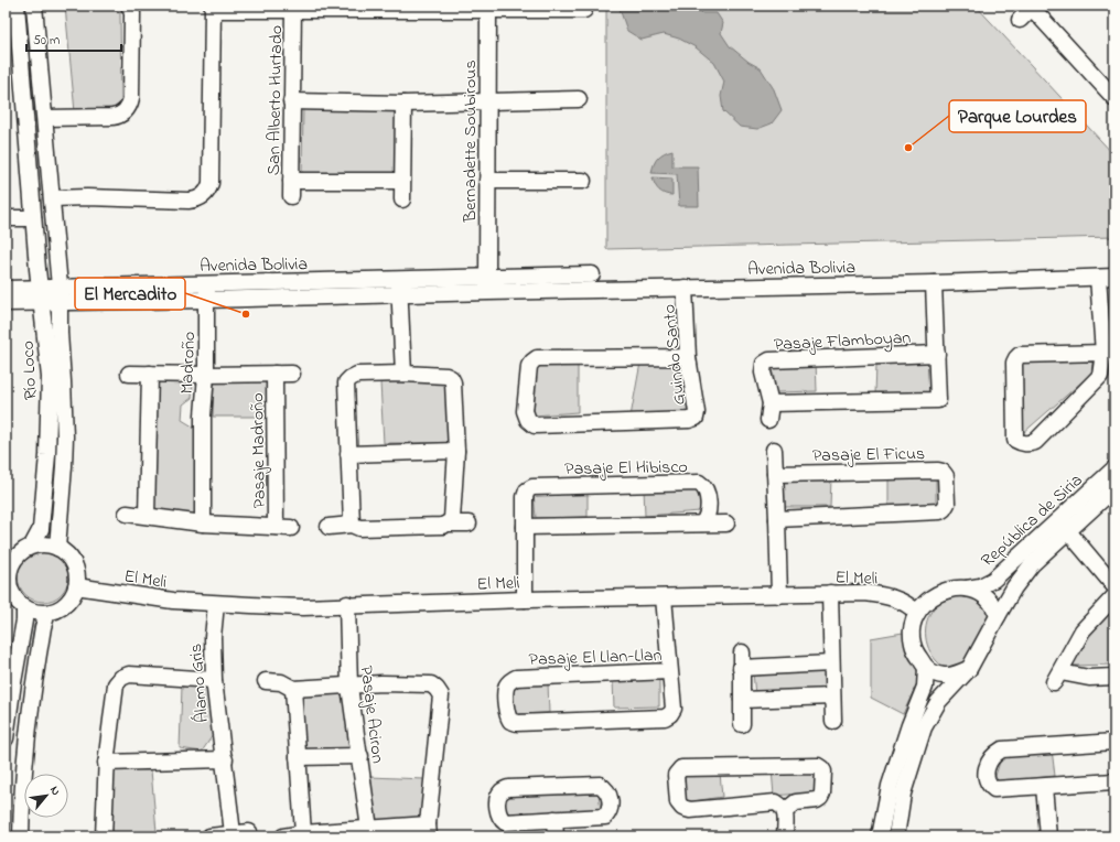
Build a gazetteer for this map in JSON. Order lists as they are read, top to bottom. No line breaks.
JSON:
{"streets":{"street":["San Alberto Hurtado","Bernadette Soubirous","Avenida Bolivia","Pasaje Flamboyan","Guindo Santo","Madroño","Río Loco","Pasaje Madroño","Pasaje El Ficus","Pasaje El Hibisco","República de Siria","El Meli","Pasaje El Llan-Llan","Álamo Gris","Pasaje Aciron"]},"crossings":[["Bernadette Soubirous","Avenida Bolivia"],["Avenida Bolivia","Guindo Santo"],["Avenida Bolivia","Madroño"],["Avenida Bolivia","Río Loco"],["Madroño","Pasaje Madroño"],["Río Loco","El Meli"],["Pasaje El Hibisco","El Meli"],["República de Siria","El Meli"],["El Meli","Álamo Gris"],["El Meli","Pasaje Aciron"]],"places":["Parque Lourdes","El Mercadito"],"scale_bar":"50 m","north":"top right"}
